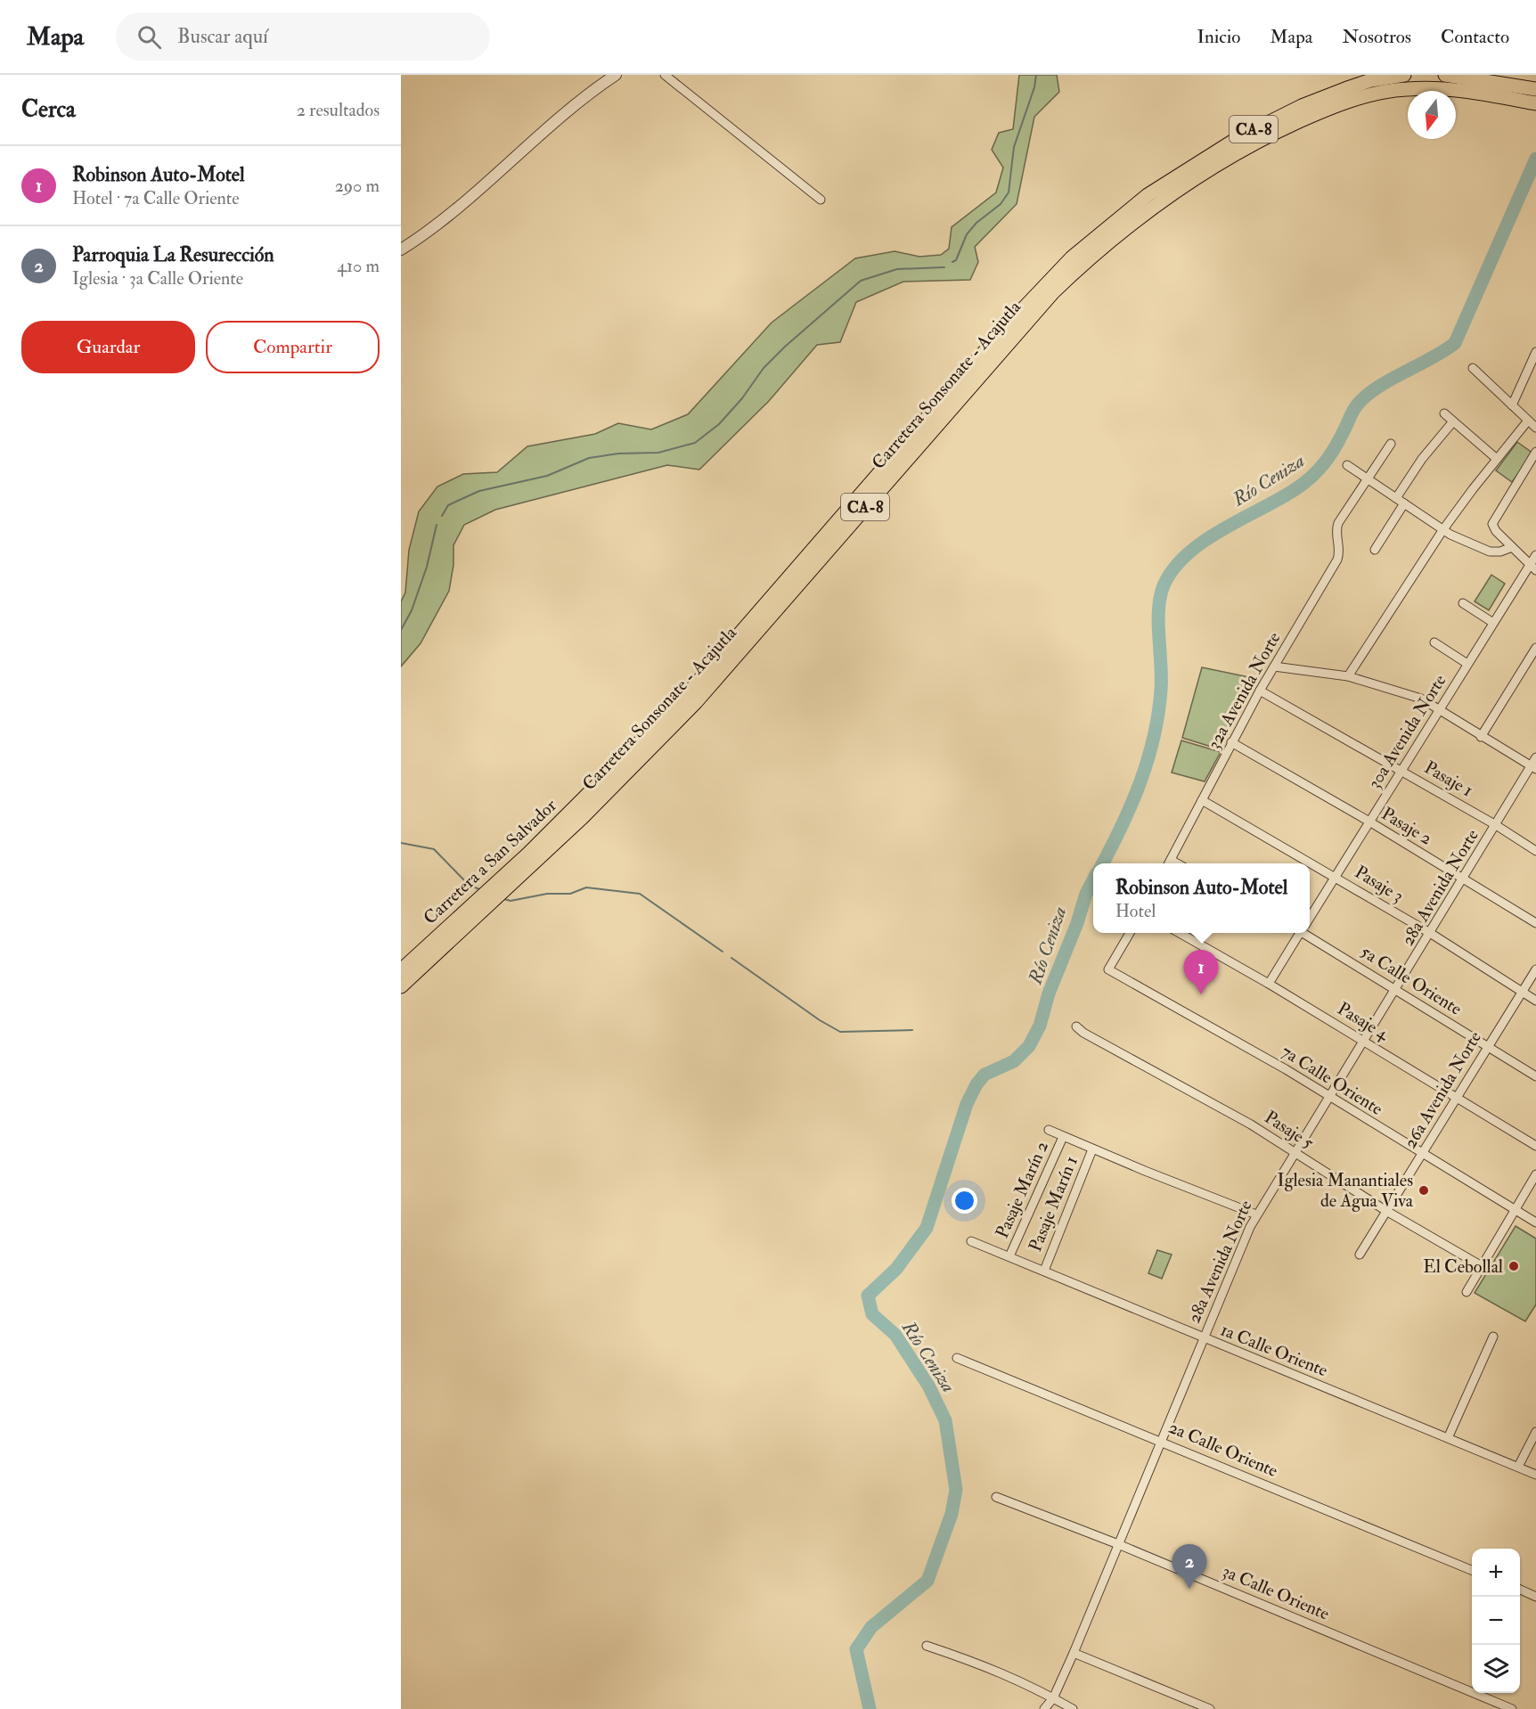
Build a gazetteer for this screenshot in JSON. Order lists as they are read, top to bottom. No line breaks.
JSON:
{"streets":{"highway":["CA-8","Carretera Sonsonate - Acajutla","Carretera a San Salvador"],"street":["32a Avenida Norte","30a Avenida Norte","Pasaje 1","Pasaje 2","Pasaje 3","28a Avenida Norte","5a Calle Oriente","Pasaje 4","7a Calle Oriente","26a Avenida Norte","Pasaje 5","Pasaje Marín 2","Pasaje Marín 1","1a Calle Oriente","2a Calle Oriente","3a Calle Oriente"]},"crossings":[["CA-8","Carretera a San Salvador"],["32a Avenida Norte","Pasaje 1"],["32a Avenida Norte","Pasaje 2"],["32a Avenida Norte","Pasaje 3"],["30a Avenida Norte","Pasaje 1"],["30a Avenida Norte","Pasaje 2"],["30a Avenida Norte","Pasaje 3"],["30a Avenida Norte","Pasaje 4"],["Pasaje 1","28a Avenida Norte"],["Pasaje 2","28a Avenida Norte"],["Pasaje 3","28a Avenida Norte"],["Pasaje 3","26a Avenida Norte"],["28a Avenida Norte","5a Calle Oriente"],["28a Avenida Norte","Pasaje 4"],["28a Avenida Norte","7a Calle Oriente"],["28a Avenida Norte","Pasaje 5"],["28a Avenida Norte","1a Calle Oriente"],["28a Avenida Norte","2a Calle Oriente"],["28a Avenida Norte","3a Calle Oriente"],["5a Calle Oriente","26a Avenida Norte"],["Pasaje 4","26a Avenida Norte"],["7a Calle Oriente","26a Avenida Norte"],["26a Avenida Norte","Pasaje 5"],["Pasaje Marín 2","1a Calle Oriente"],["Pasaje Marín 1","1a Calle Oriente"]],"water":["Río Ceniza"],"places":["Iglesia Manantiales de Agua Viva","El Cebollal"],"north":"bottom","page":{"header":"Mapa","search":"Buscar aquí","nav":["Inicio","Mapa","Nosotros","Contacto"],"heading":["Cerca","2 resultados"],"list":[{"mark":"1","name":"Robinson Auto-Motel","note":"Hotel · 7a Calle Oriente","value":"290 m"},{"mark":"2","name":"Parroquia La Resurección","note":"Iglesia · 3a Calle Oriente","value":"410 m"}],"buttons":["Guardar","Compartir"],"popup":["Robinson Auto-Motel","Hotel"],"pins":["1","2"],"map_buttons":["+","−"]}}
